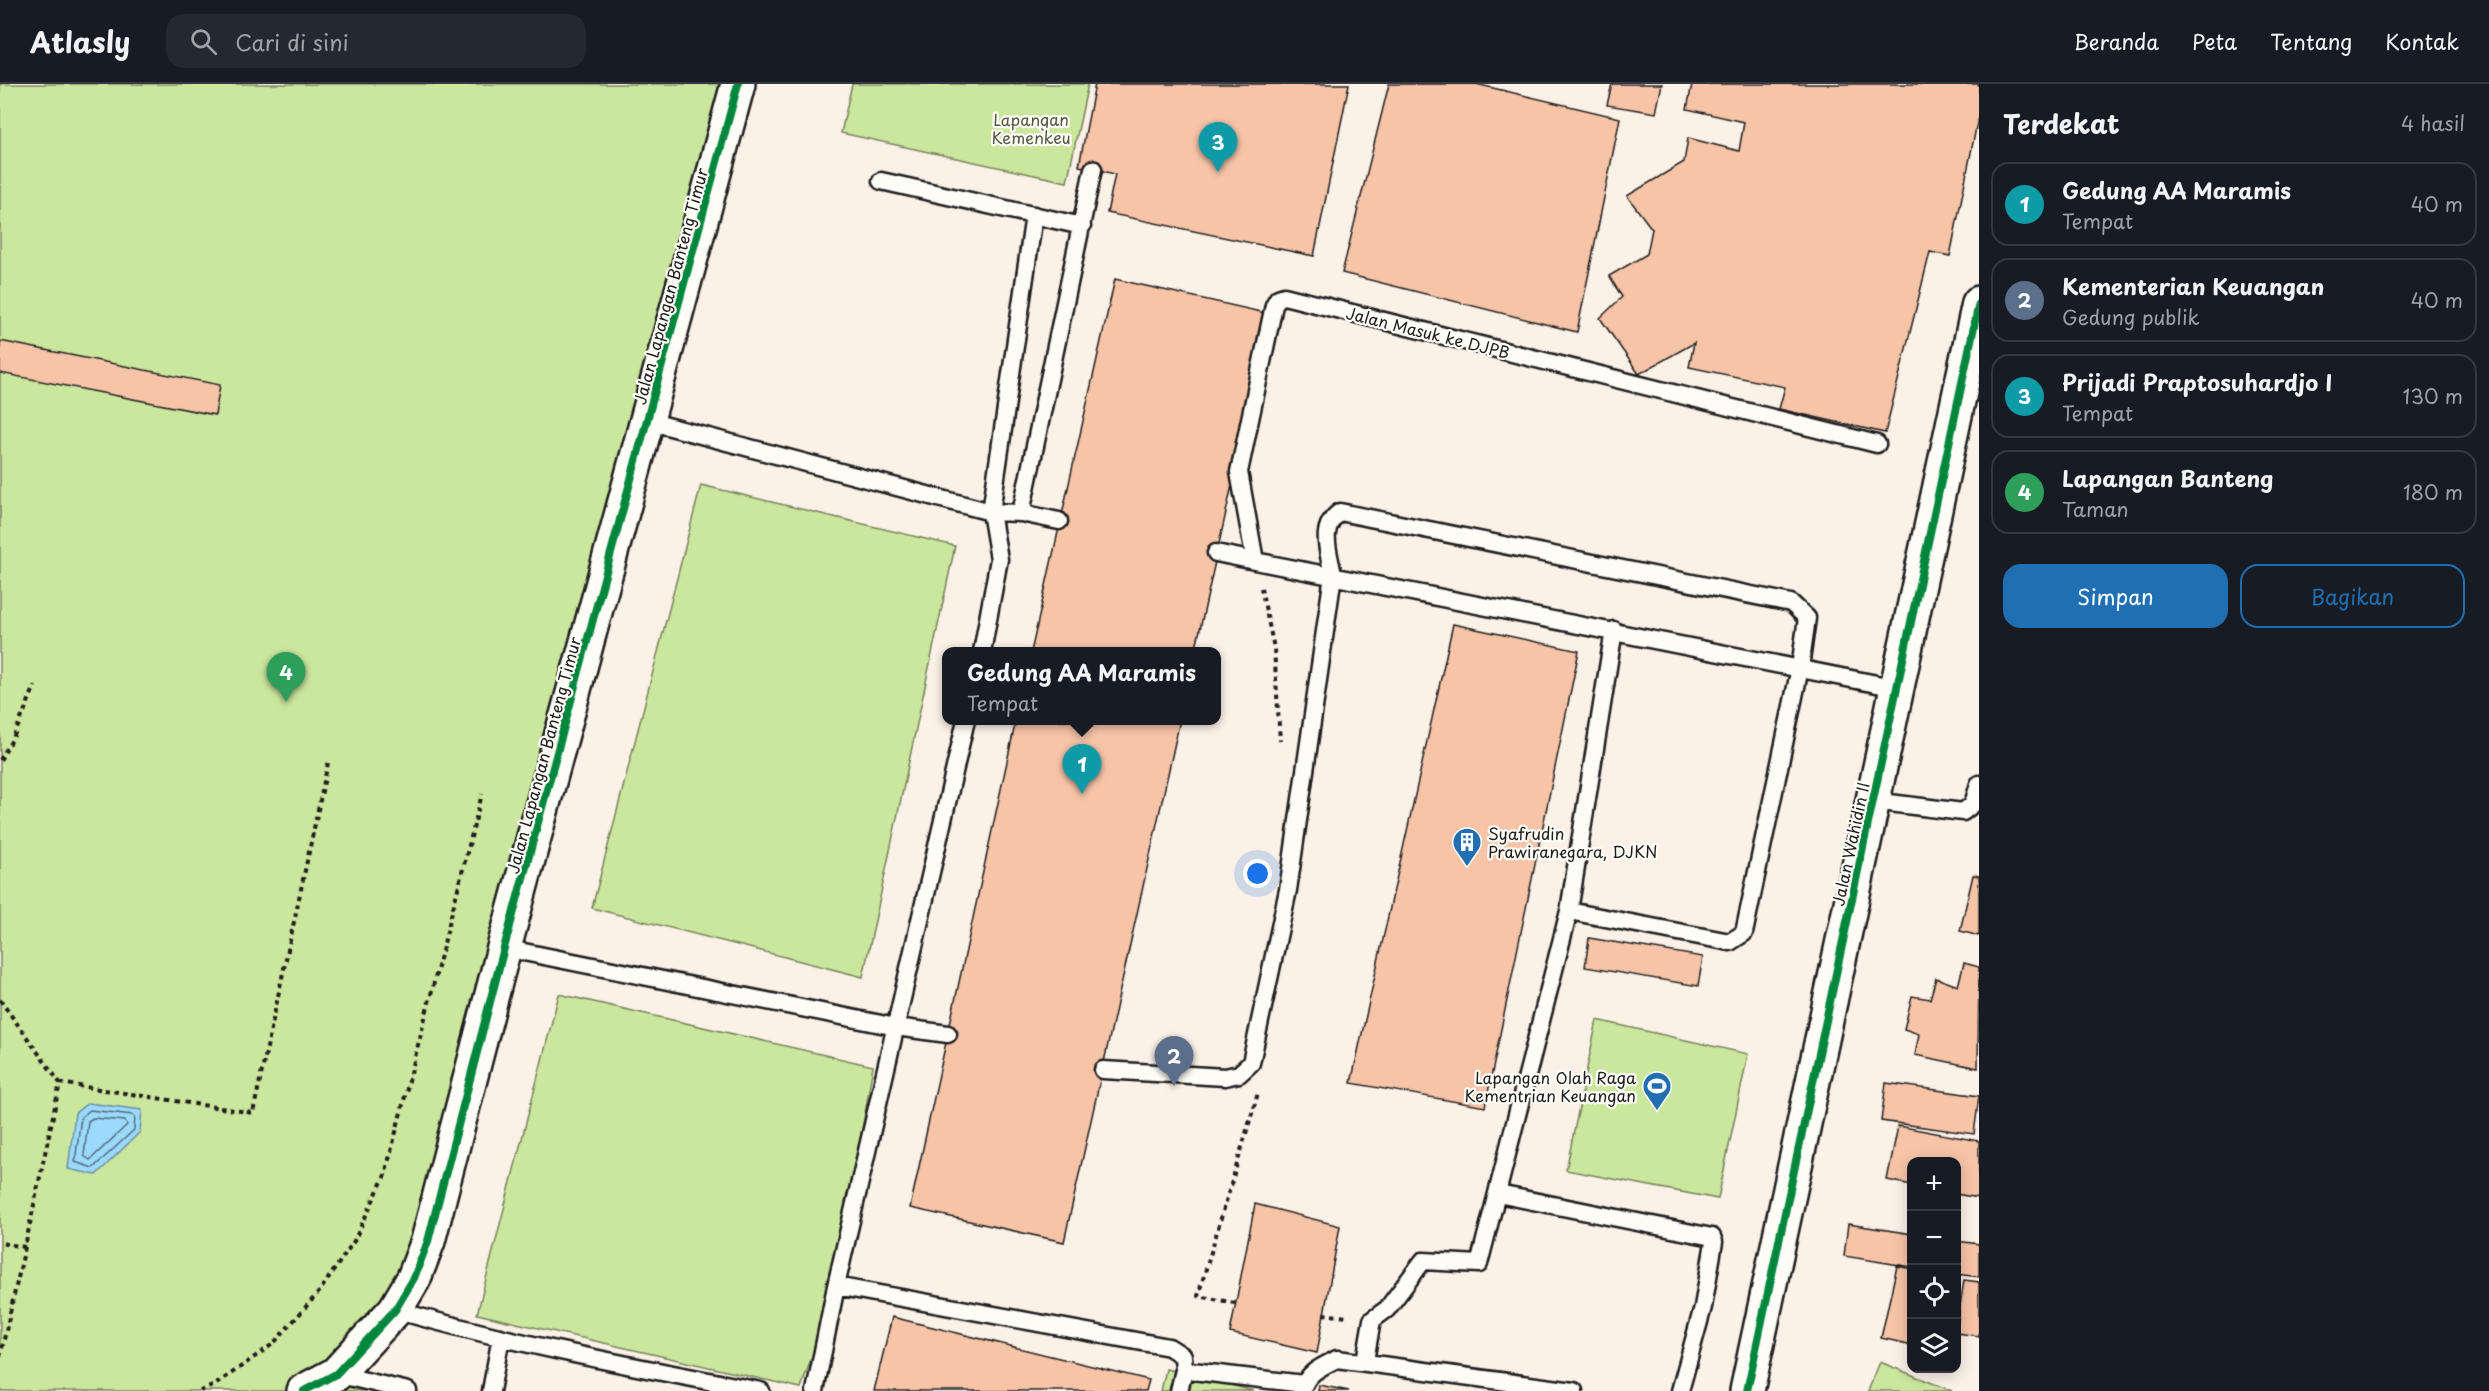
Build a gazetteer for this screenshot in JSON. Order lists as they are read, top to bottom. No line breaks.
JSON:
{"streets":{"street":["Jalan Lapangan Banteng Timur","Jalan Wahidin II"],"lane":["Jalan Masuk ke DJPB"]},"parks":["Lapangan Kemenkeu"],"places":{"building":["Syafrudin Prawiranegara, DJKN"],"sports":["Lapangan Olah Raga Kementrian Keuangan"]},"page":{"header":"Atlasly","search":"Cari di sini","nav":["Beranda","Peta","Tentang","Kontak"],"heading":["Terdekat","4 hasil"],"pins":["3","4","1","2"],"list":[{"mark":"1","name":"Gedung AA Maramis","note":"Tempat","value":"40 m"},{"mark":"2","name":"Kementerian Keuangan","note":"Gedung publik","value":"40 m"},{"mark":"3","name":"Prijadi Praptosuhardjo I","note":"Tempat","value":"130 m"},{"mark":"4","name":"Lapangan Banteng","note":"Taman","value":"180 m"}],"buttons":["Simpan","Bagikan"],"popup":["Gedung AA Maramis","Tempat"],"map_buttons":["+","−"]}}
